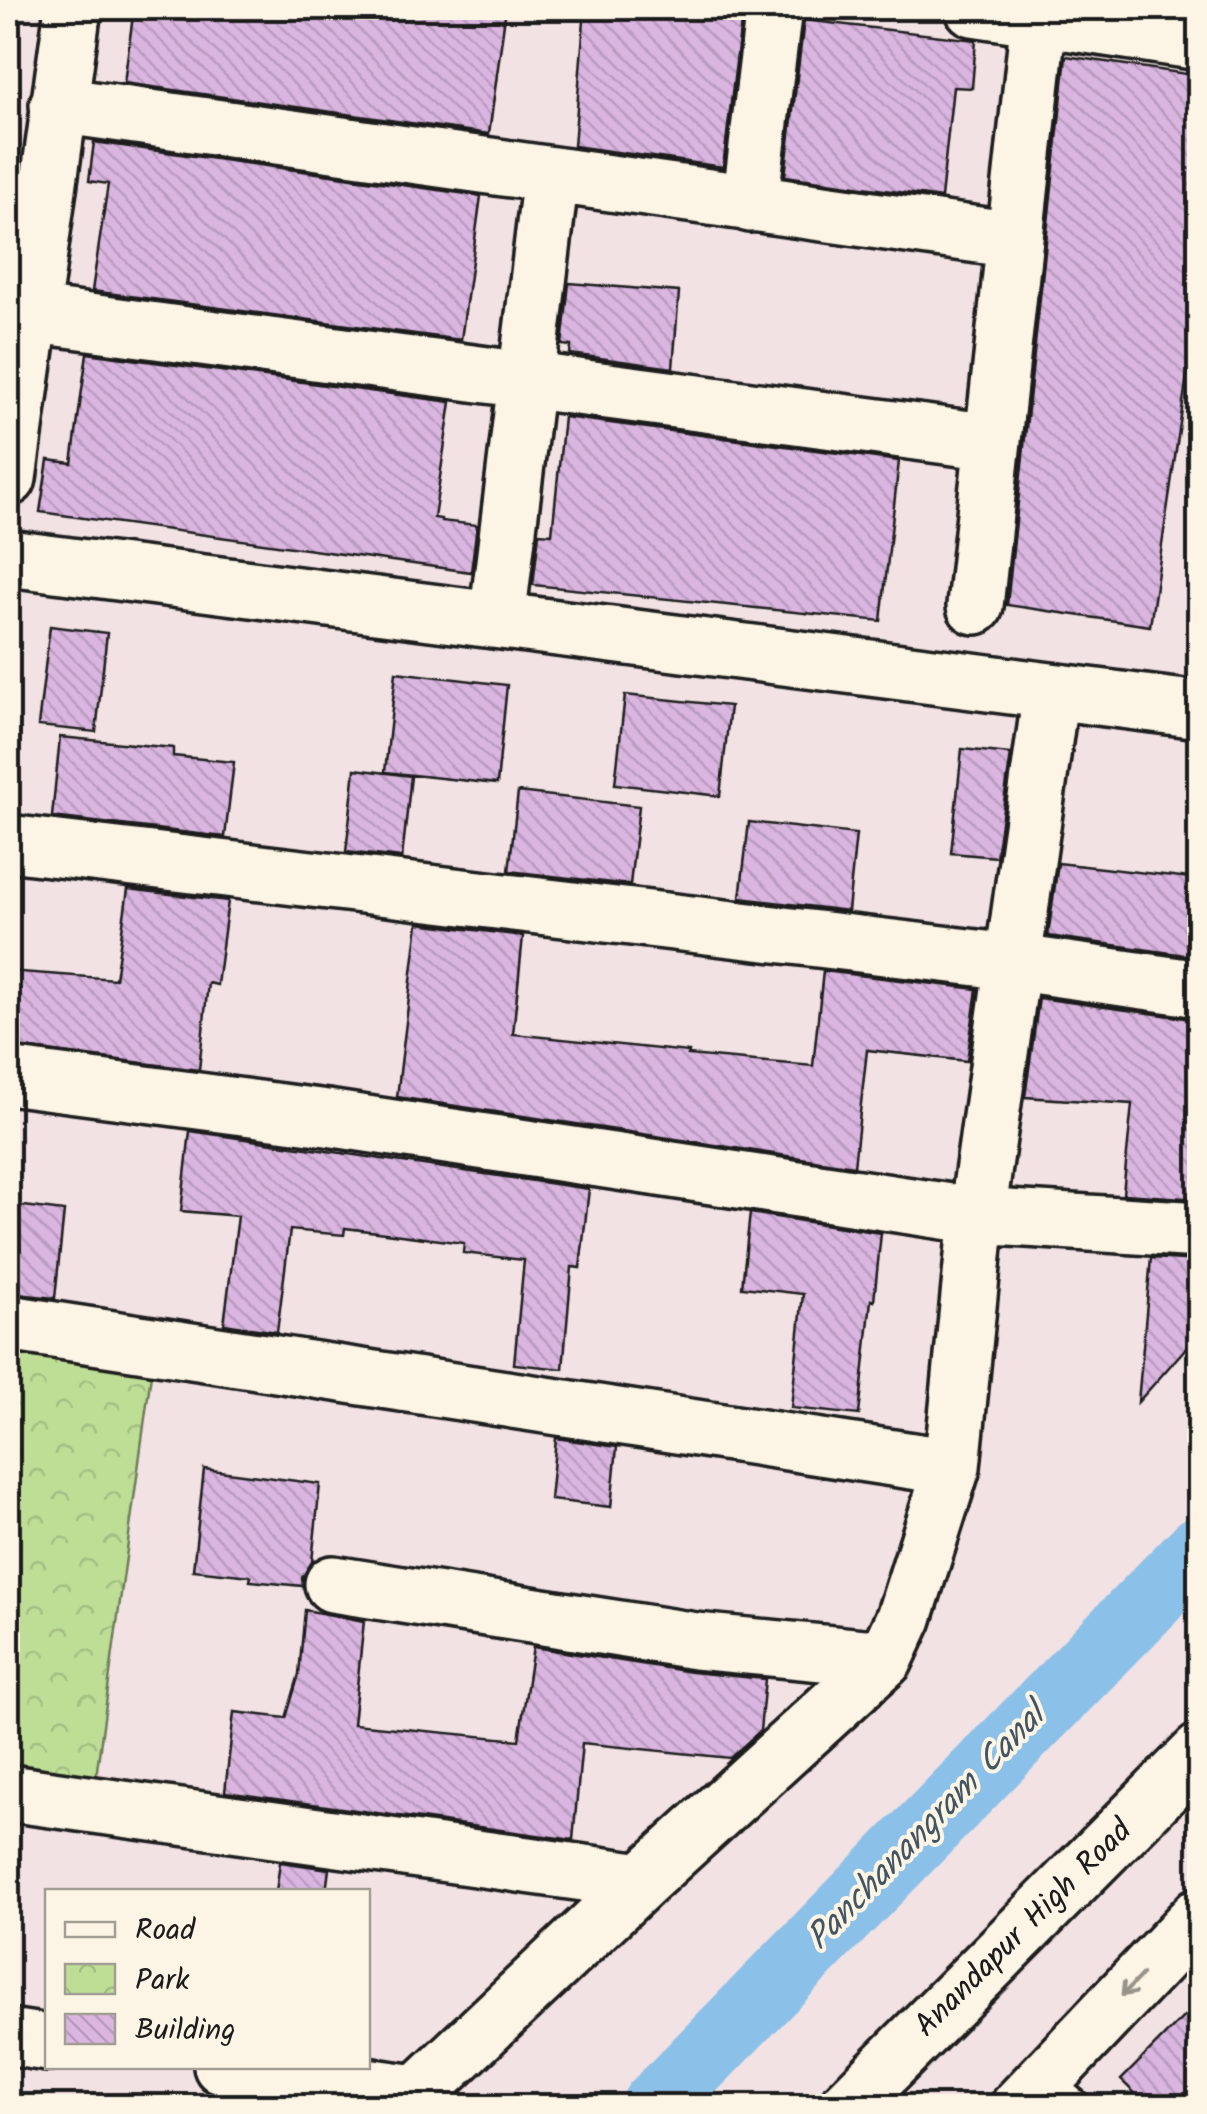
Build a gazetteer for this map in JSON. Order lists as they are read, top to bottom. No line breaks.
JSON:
{"streets":{"street":["Anandapur High Road"]},"water":["Panchanangram Canal"],"legend":["Road","Park","Building"]}
